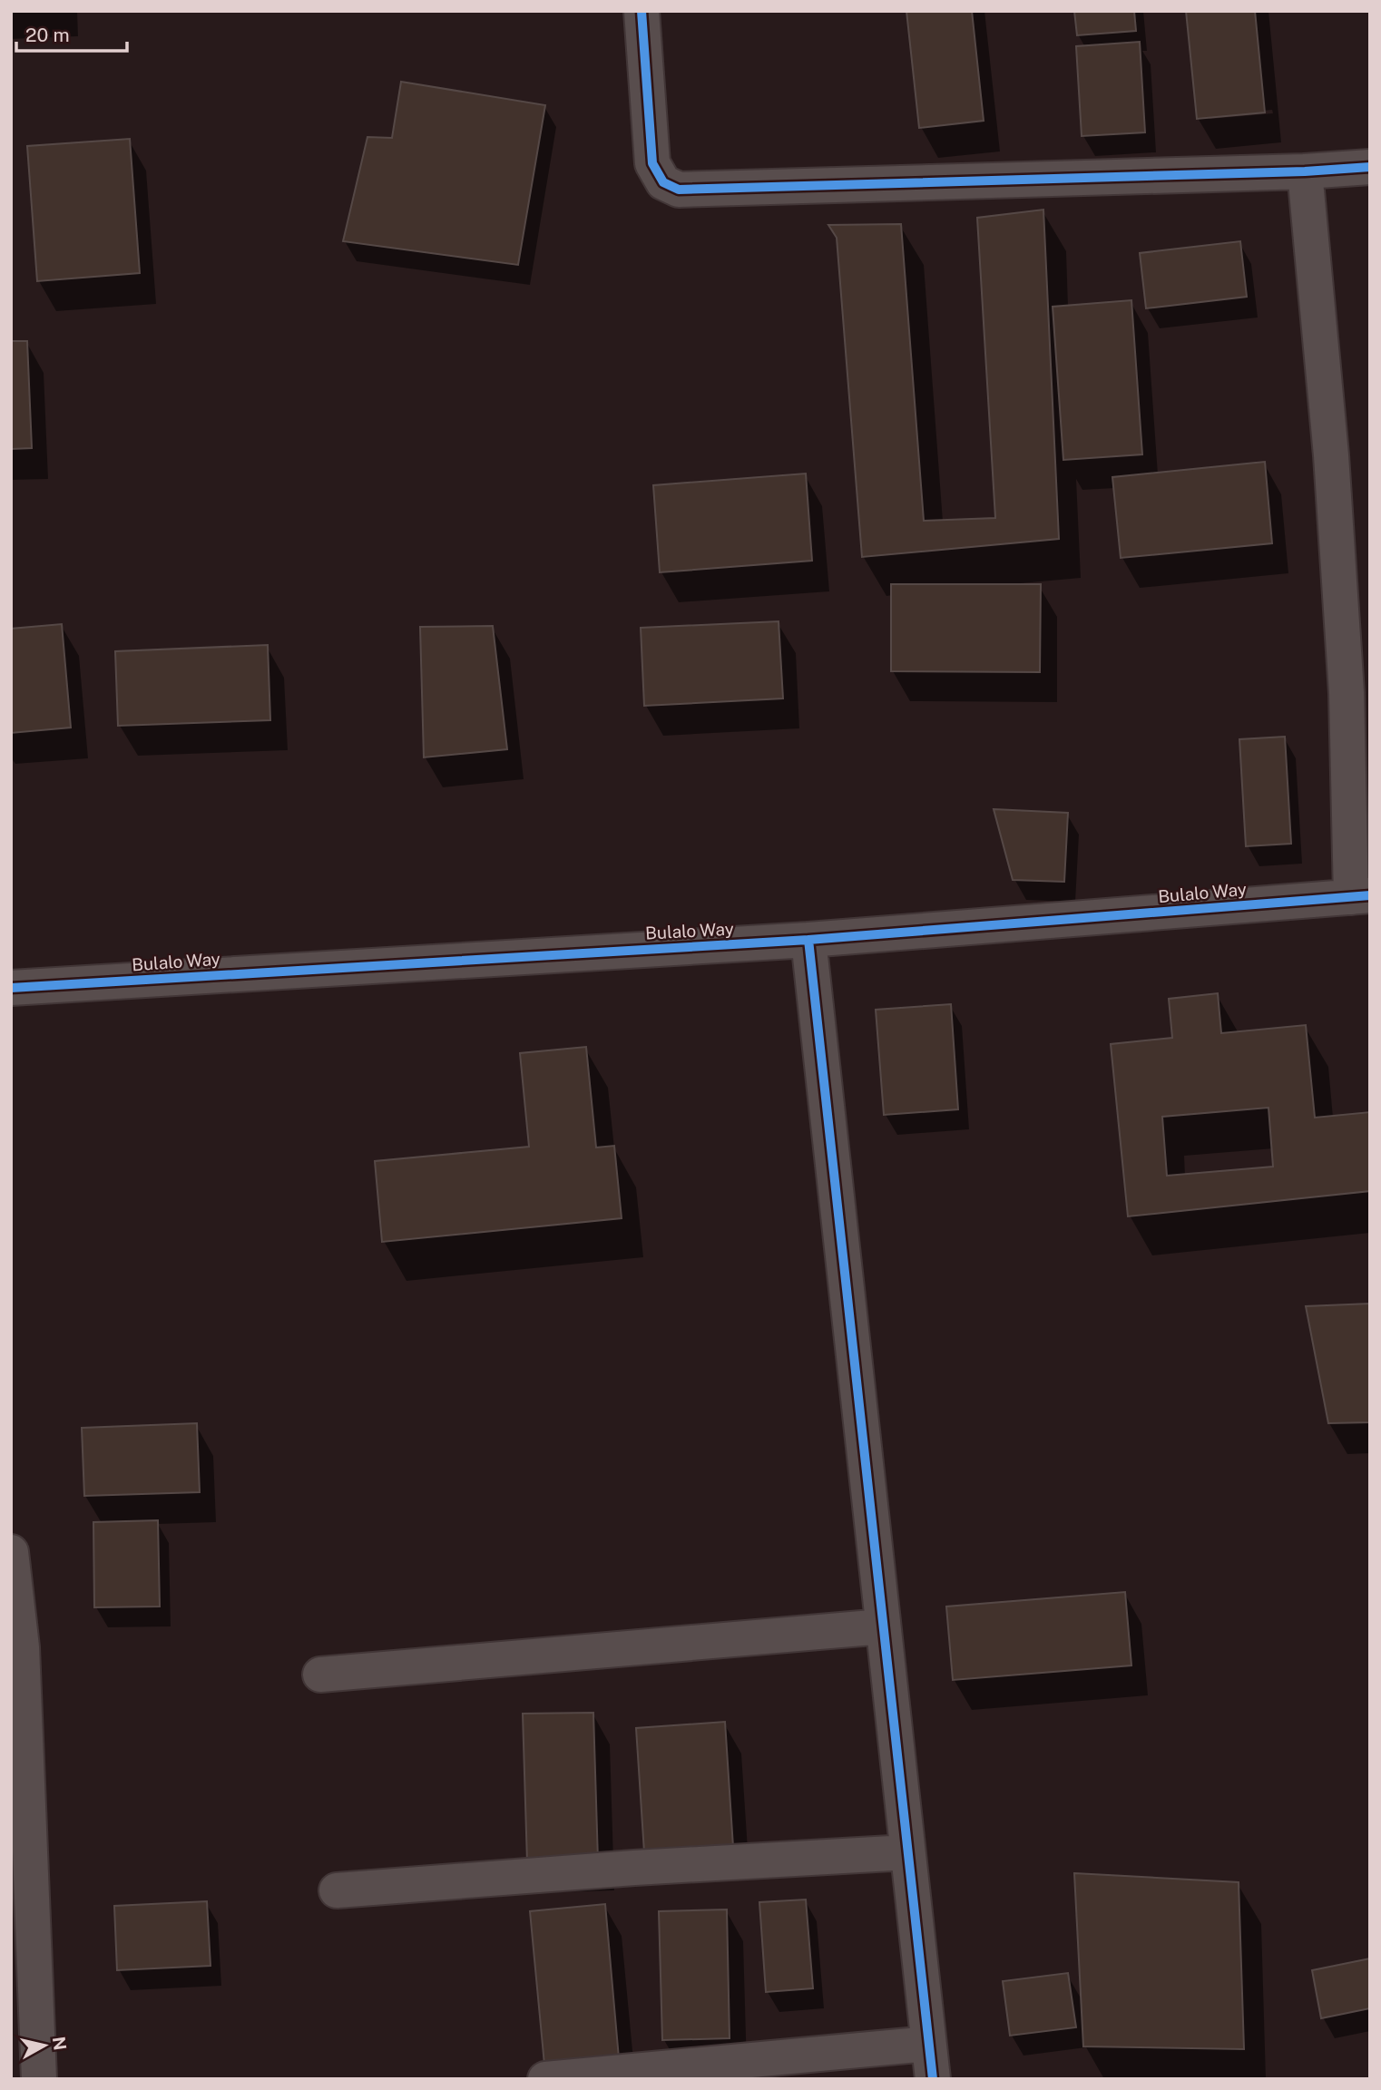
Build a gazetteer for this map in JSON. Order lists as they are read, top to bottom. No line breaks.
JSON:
{"streets":{"street":["Bulalo Way"]},"scale_bar":"20 m","north":"right"}
